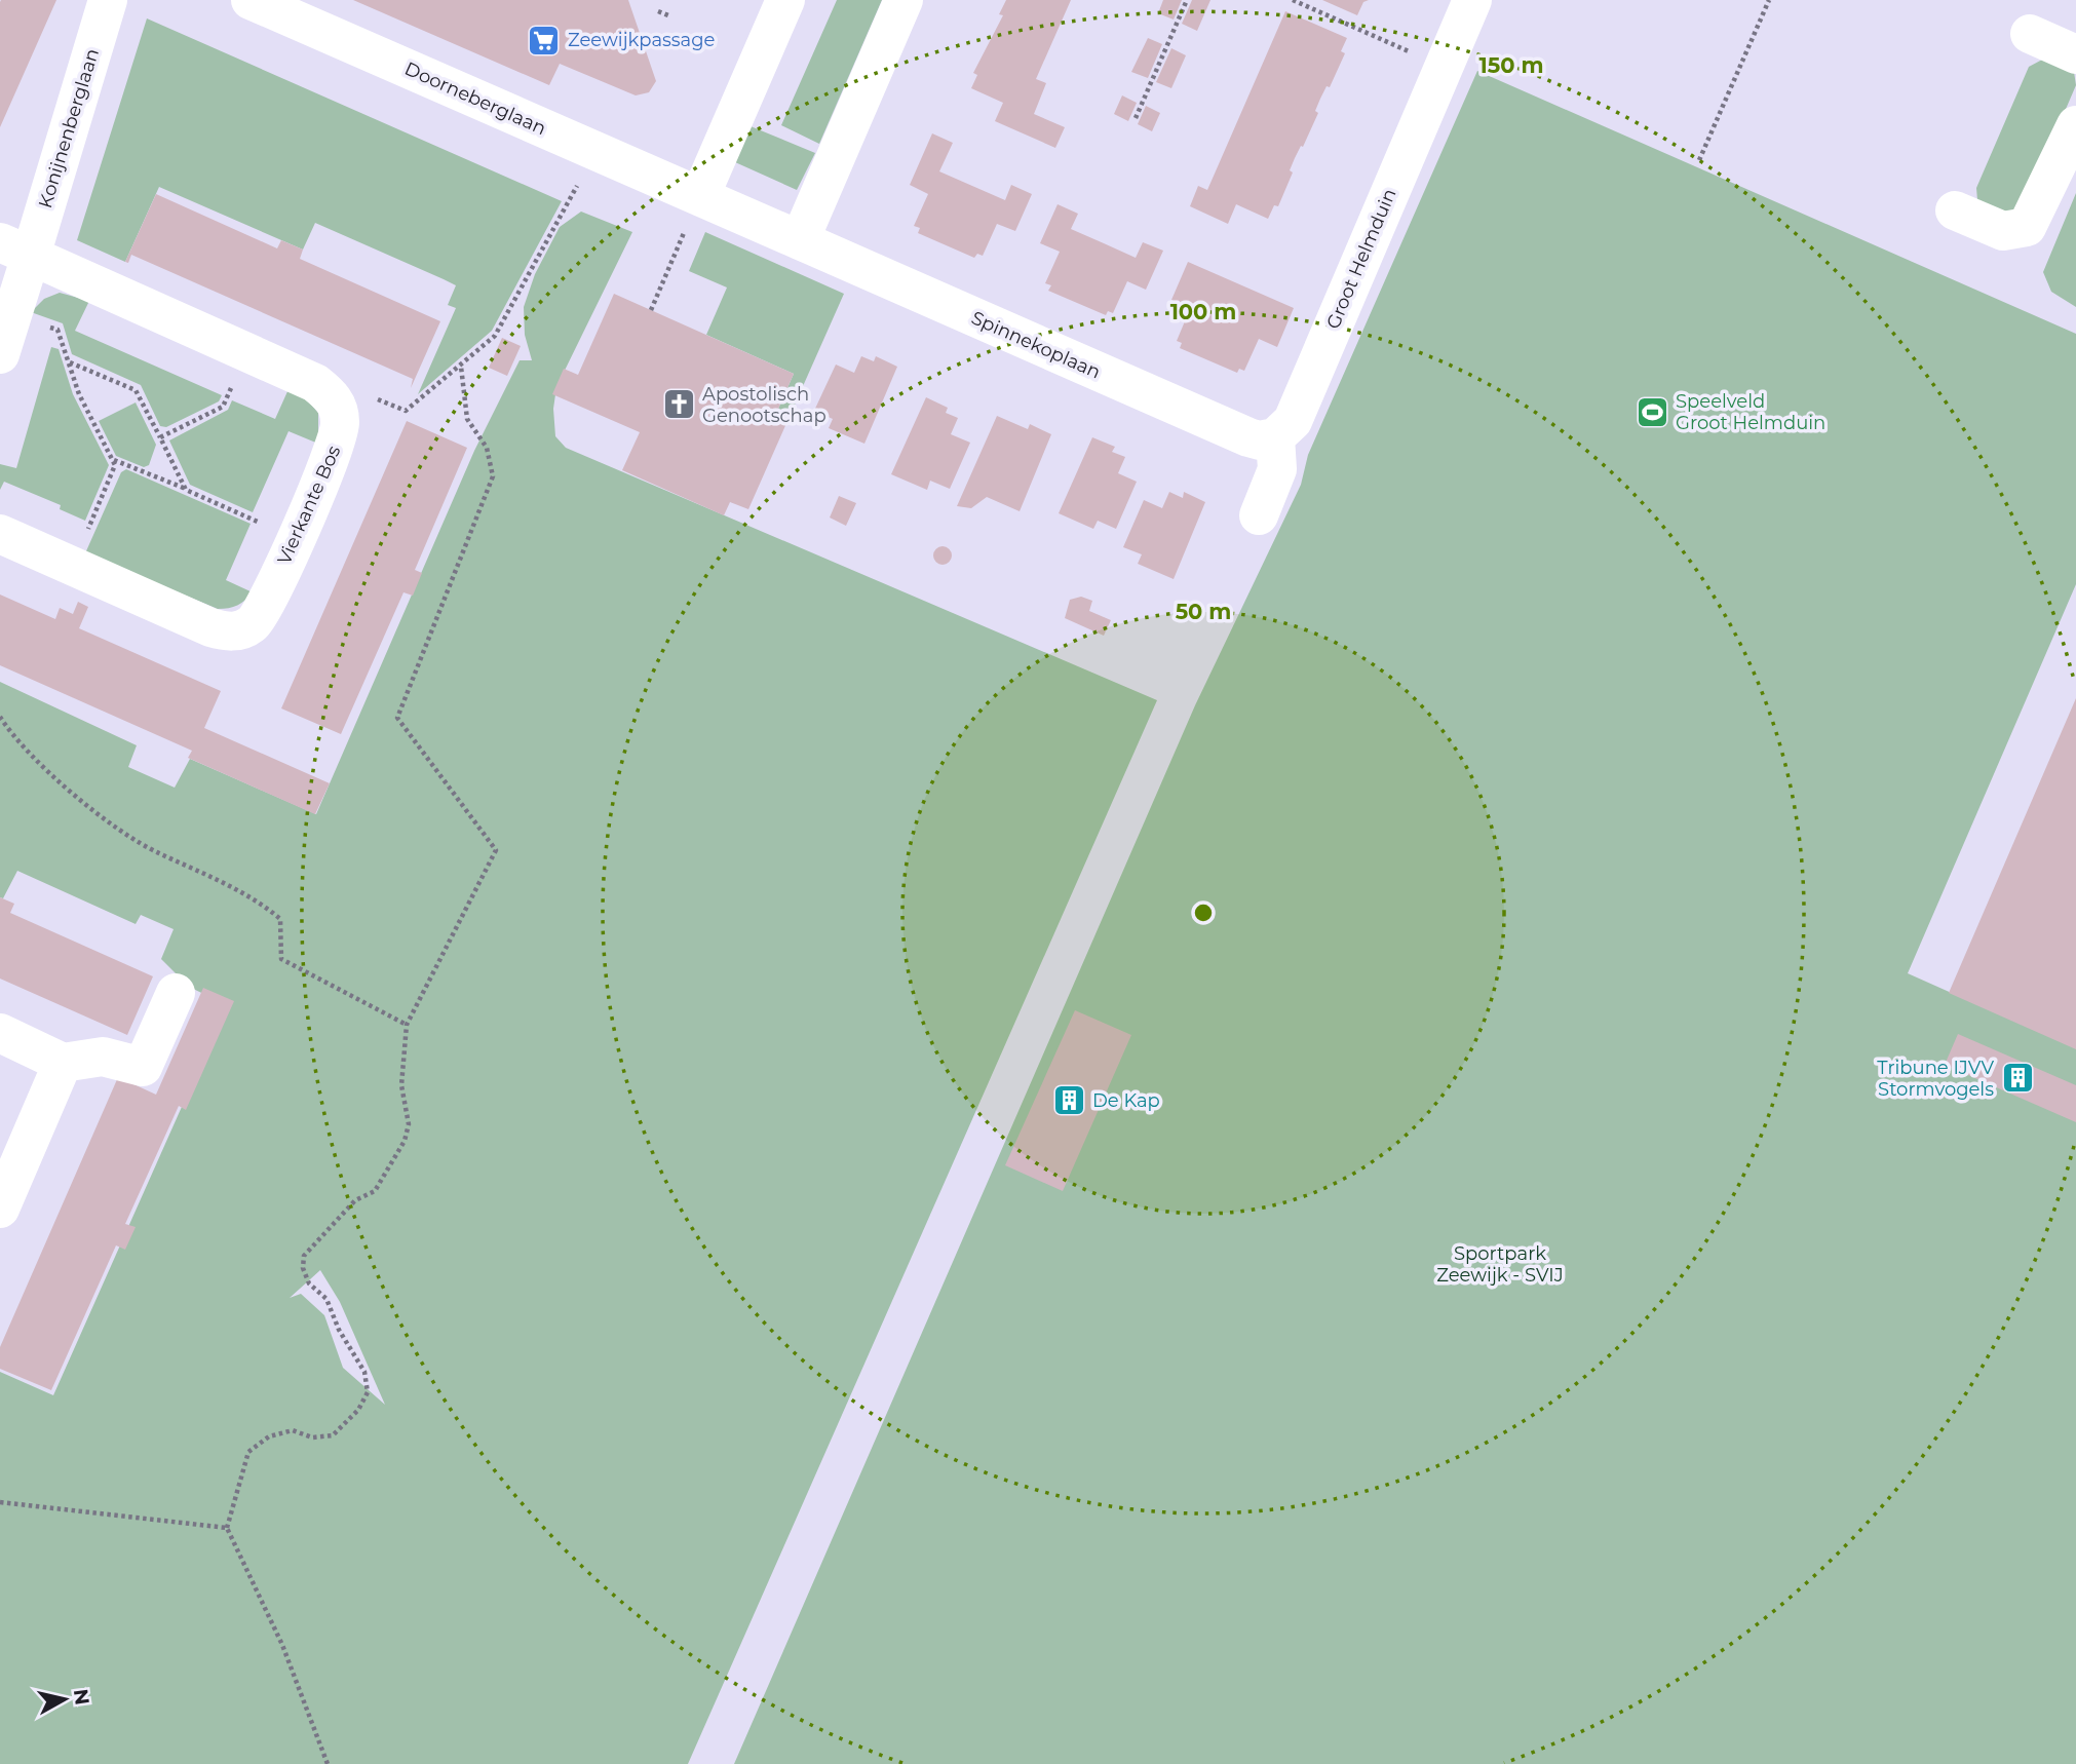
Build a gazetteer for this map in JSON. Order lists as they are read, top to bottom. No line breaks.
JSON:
{"streets":{"street":["Doorneberglaan","Konijnenberglaan","Groot Helmduin","Spinnekoplaan","Vierkante Bos"]},"crossings":[["Doorneberglaan","Spinnekoplaan"],["Konijnenberglaan","Vierkante Bos"],["Groot Helmduin","Spinnekoplaan"]],"parks":["Sportpark Zeewijk - SVIJ"],"places":{"supermarket":["Zeewijkpassage"],"church":["Apostolisch Genootschap"],"sports":["Speelveld Groot Helmduin"],"building":["Tribune IJVV Stormvogels","De Kap"]},"north":"right","rings":["150 m","100 m","50 m"]}
